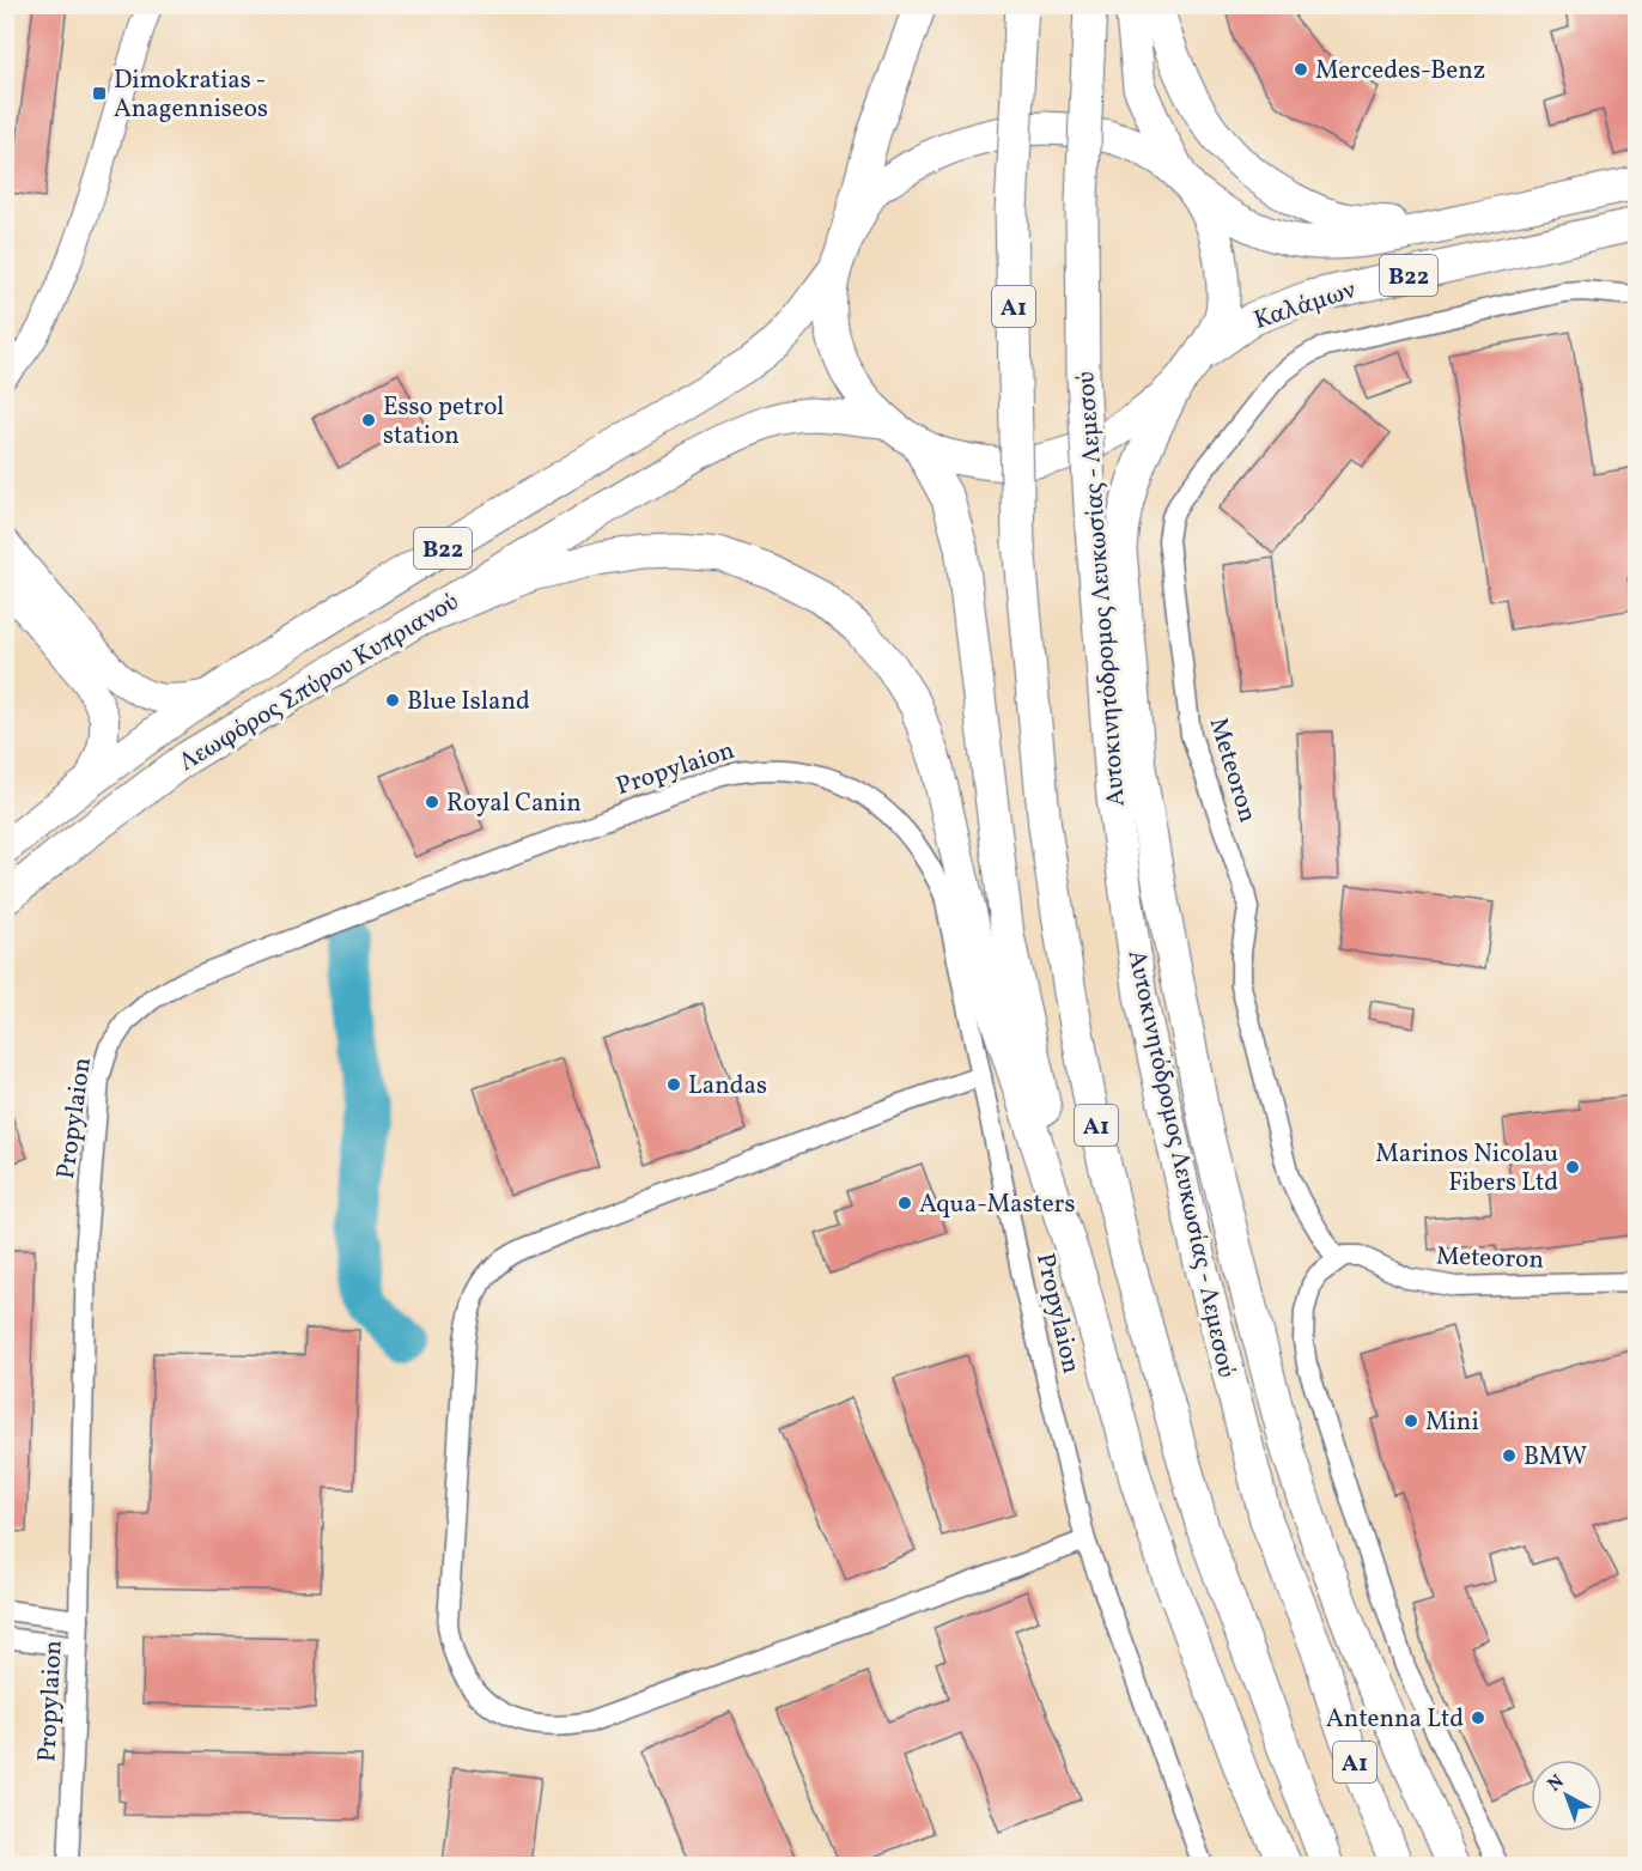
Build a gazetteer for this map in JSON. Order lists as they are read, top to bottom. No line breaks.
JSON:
{"streets":{"main road":["B22","Καλάμων","A1","Αυτοκινητόδρομος Λευκωσίας - Λεμεσού","Λεωφόρος Σπύρου Κυπριανού"],"street":["Propylaion","Meteoron"]},"crossings":[["B22","Καλάμων"],["B22","Λεωφόρος Σπύρου Κυπριανού"]],"places":{"other":["Mercedes-Benz","Esso petrol station","Blue Island","Royal Canin","Landas","Marinos Nicolau Fibers Ltd","Aqua-Masters","Mini","BMW","Antenna Ltd"],"transit":["Dimokratias - Anagenniseos"]},"north":"top left"}
